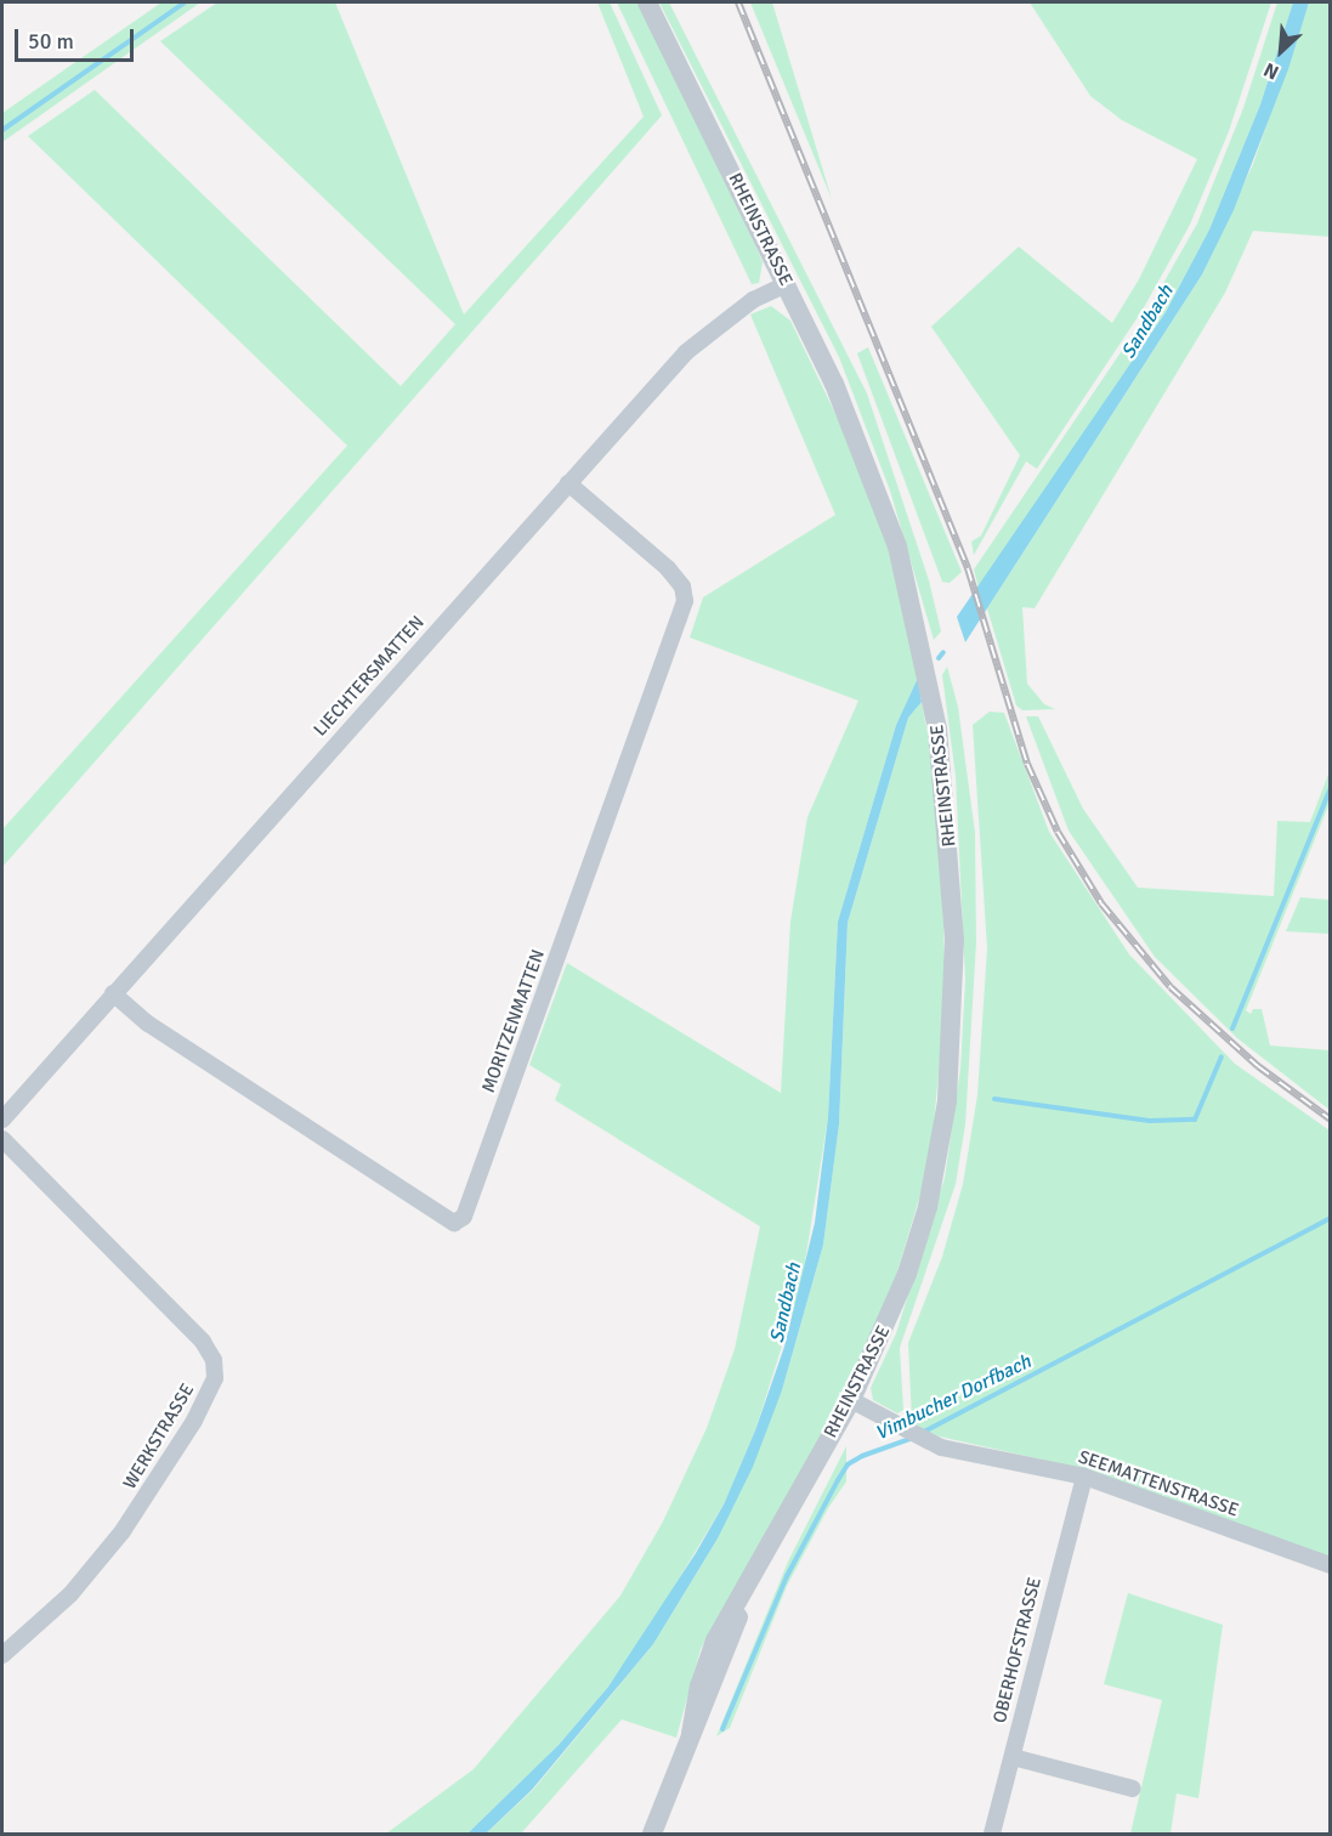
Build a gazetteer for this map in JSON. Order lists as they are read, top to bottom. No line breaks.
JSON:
{"streets":{"street":["RHEINSTRASSE","LIECHTERSMATTEN","MORITZENMATTEN","WERKSTRASSE","SEEMATTENSTRASSE","OBERHOFSTRASSE"]},"crossings":[["RHEINSTRASSE","LIECHTERSMATTEN"],["RHEINSTRASSE","SEEMATTENSTRASSE"],["LIECHTERSMATTEN","MORITZENMATTEN"],["SEEMATTENSTRASSE","OBERHOFSTRASSE"]],"water":["Sandbach","Vimbucher Dorfbach"],"scale_bar":"50 m","north":"bottom left"}
